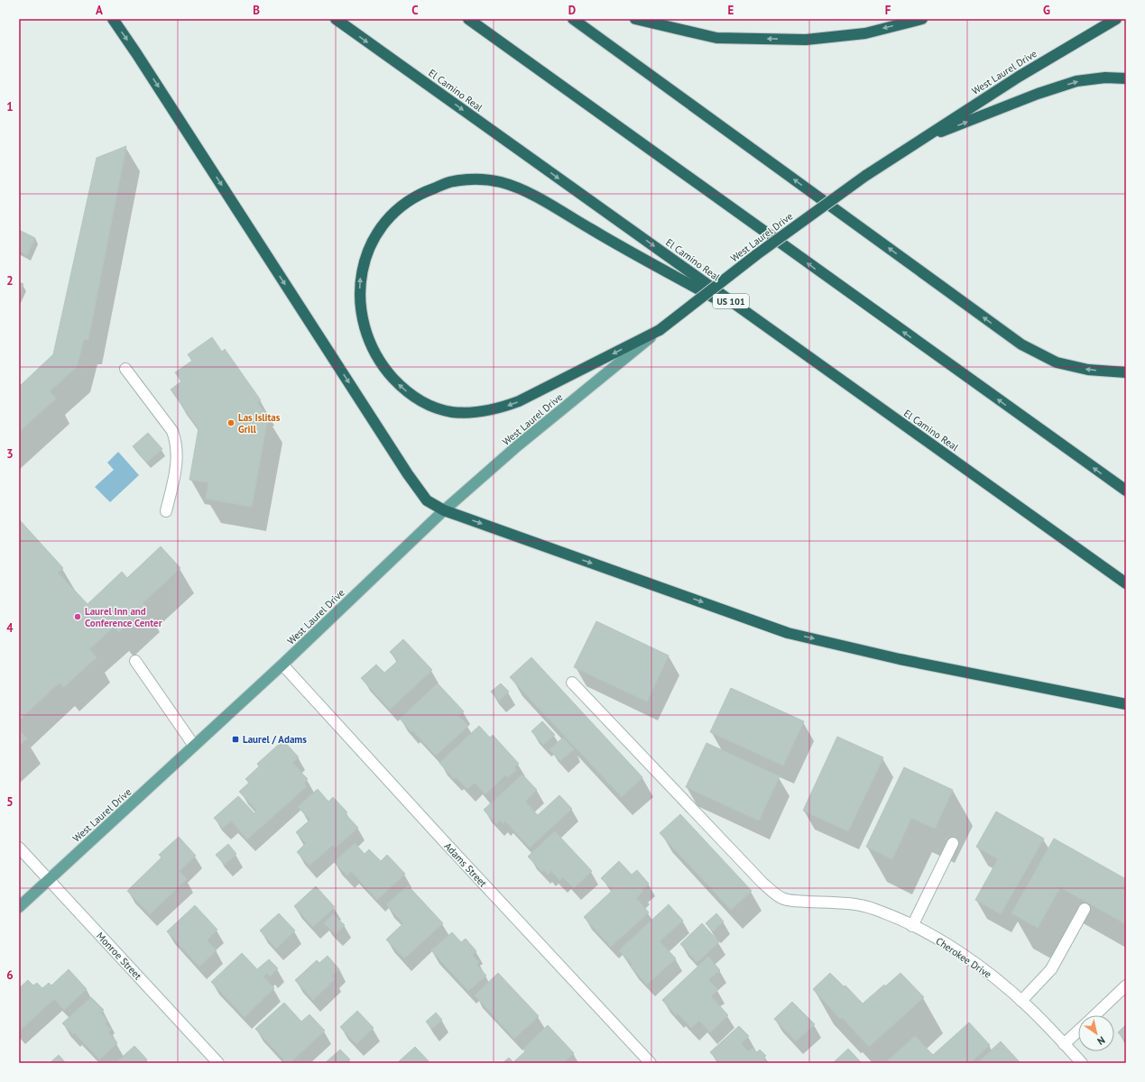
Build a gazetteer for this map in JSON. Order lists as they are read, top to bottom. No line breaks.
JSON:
{"streets":{"highway":["West Laurel Drive","El Camino Real","US 101"],"street":["Adams Street","Monroe Street","Cherokee Drive"]},"crossings":[["West Laurel Drive","Adams Street"],["West Laurel Drive","Monroe Street"]],"places":{"other":["Las Islitas Grill","Laurel Inn and Conference Center"],"transit":["Laurel / Adams"]},"north":"bottom right","grid":{"columns":["A","B","C","D","E","F","G"],"rows":["1","2","3","4","5","6"]}}
